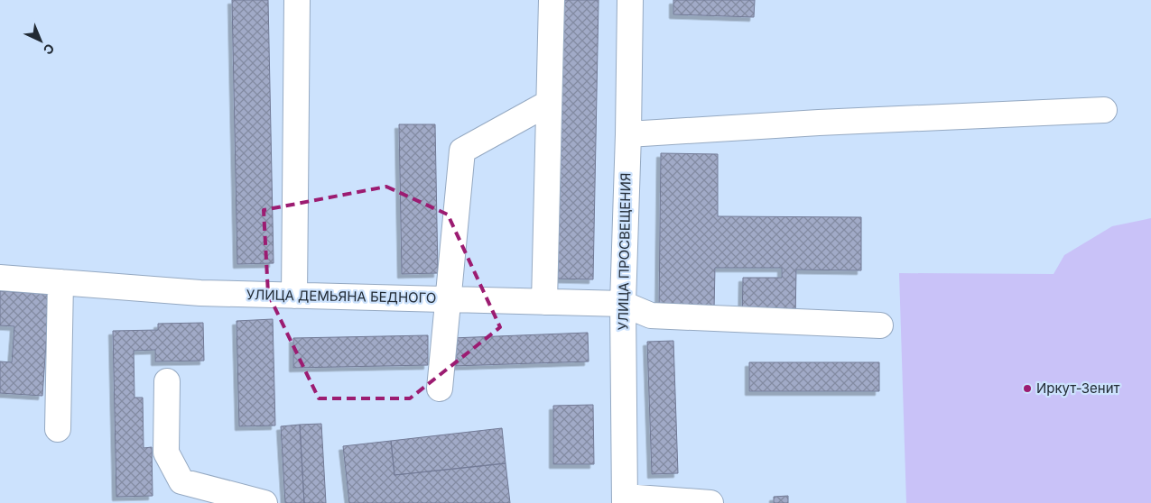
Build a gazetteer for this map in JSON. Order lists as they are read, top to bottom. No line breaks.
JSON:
{"streets":{"street":["УЛИЦА ПРОСВЕЩЕНИЯ","УЛИЦА ДЕМЬЯНА БЕДНОГО"]},"crossings":[["УЛИЦА ПРОСВЕЩЕНИЯ","УЛИЦА ДЕМЬЯНА БЕДНОГО"]],"places":["Иркут-Зенит"],"north":"bottom right"}
